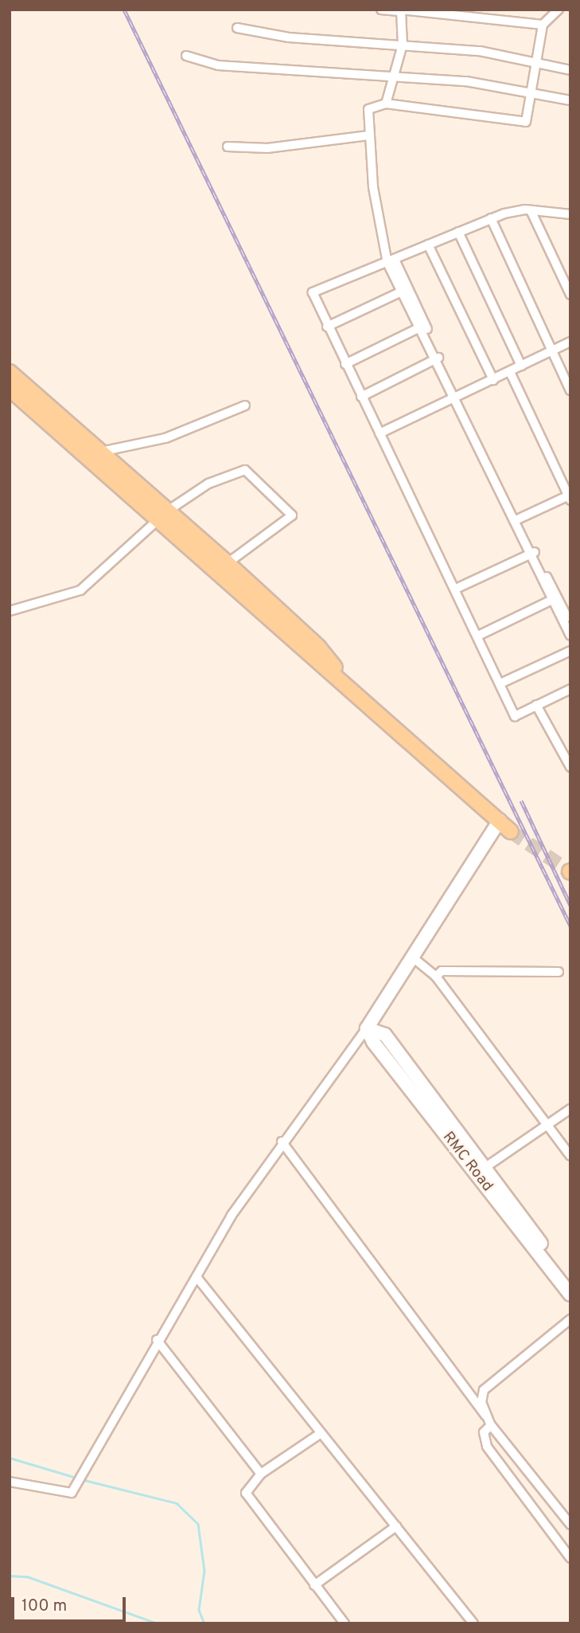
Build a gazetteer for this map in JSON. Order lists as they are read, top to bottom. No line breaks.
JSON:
{"streets":{"street":["RMC Road"]},"scale_bar":"100 m"}
